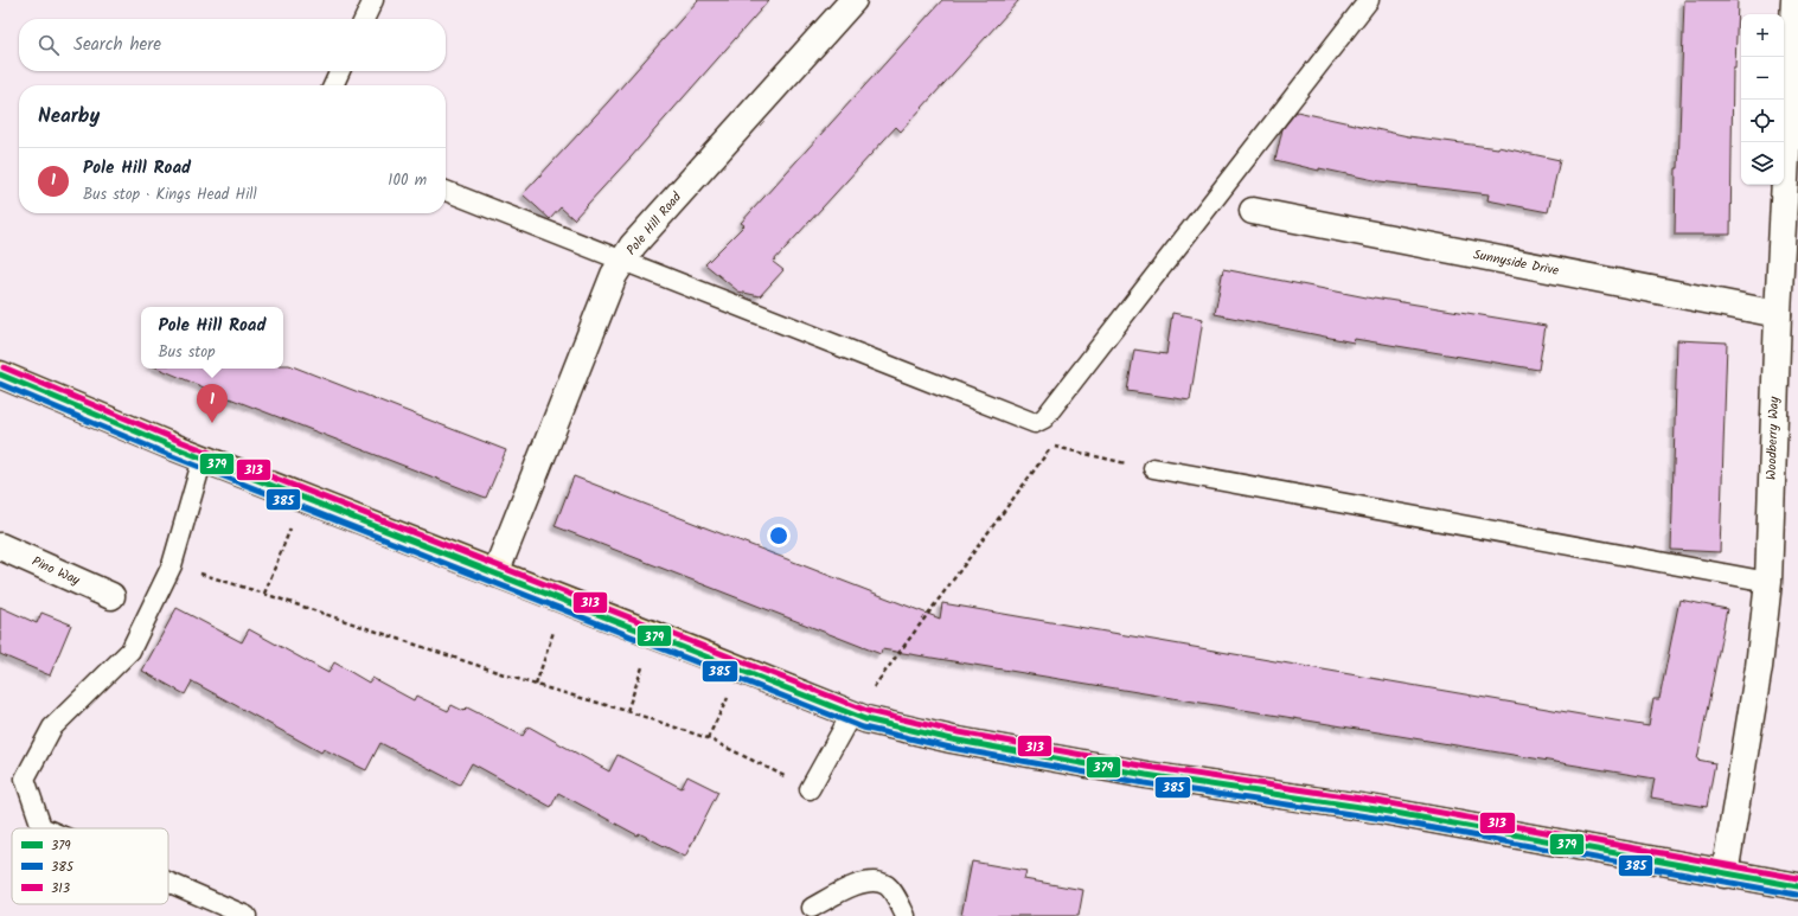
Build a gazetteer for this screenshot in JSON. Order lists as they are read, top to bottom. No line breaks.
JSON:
{"streets":{"street":["Pole Hill Road","Sunnyside Drive","Woodberry Way","Pino Way"]},"crossings":[["Sunnyside Drive","Woodberry Way"]],"lines":["transit line 313","transit line 379","transit line 385"],"legend":["379","385","313"],"page":{"map_buttons":["+","−"],"search":"Search here","heading":"Nearby","list":[{"mark":"1","name":"Pole Hill Road","note":"Bus stop · Kings Head Hill","value":"100 m"}],"popup":["Pole Hill Road","Bus stop"],"pins":"1"}}
